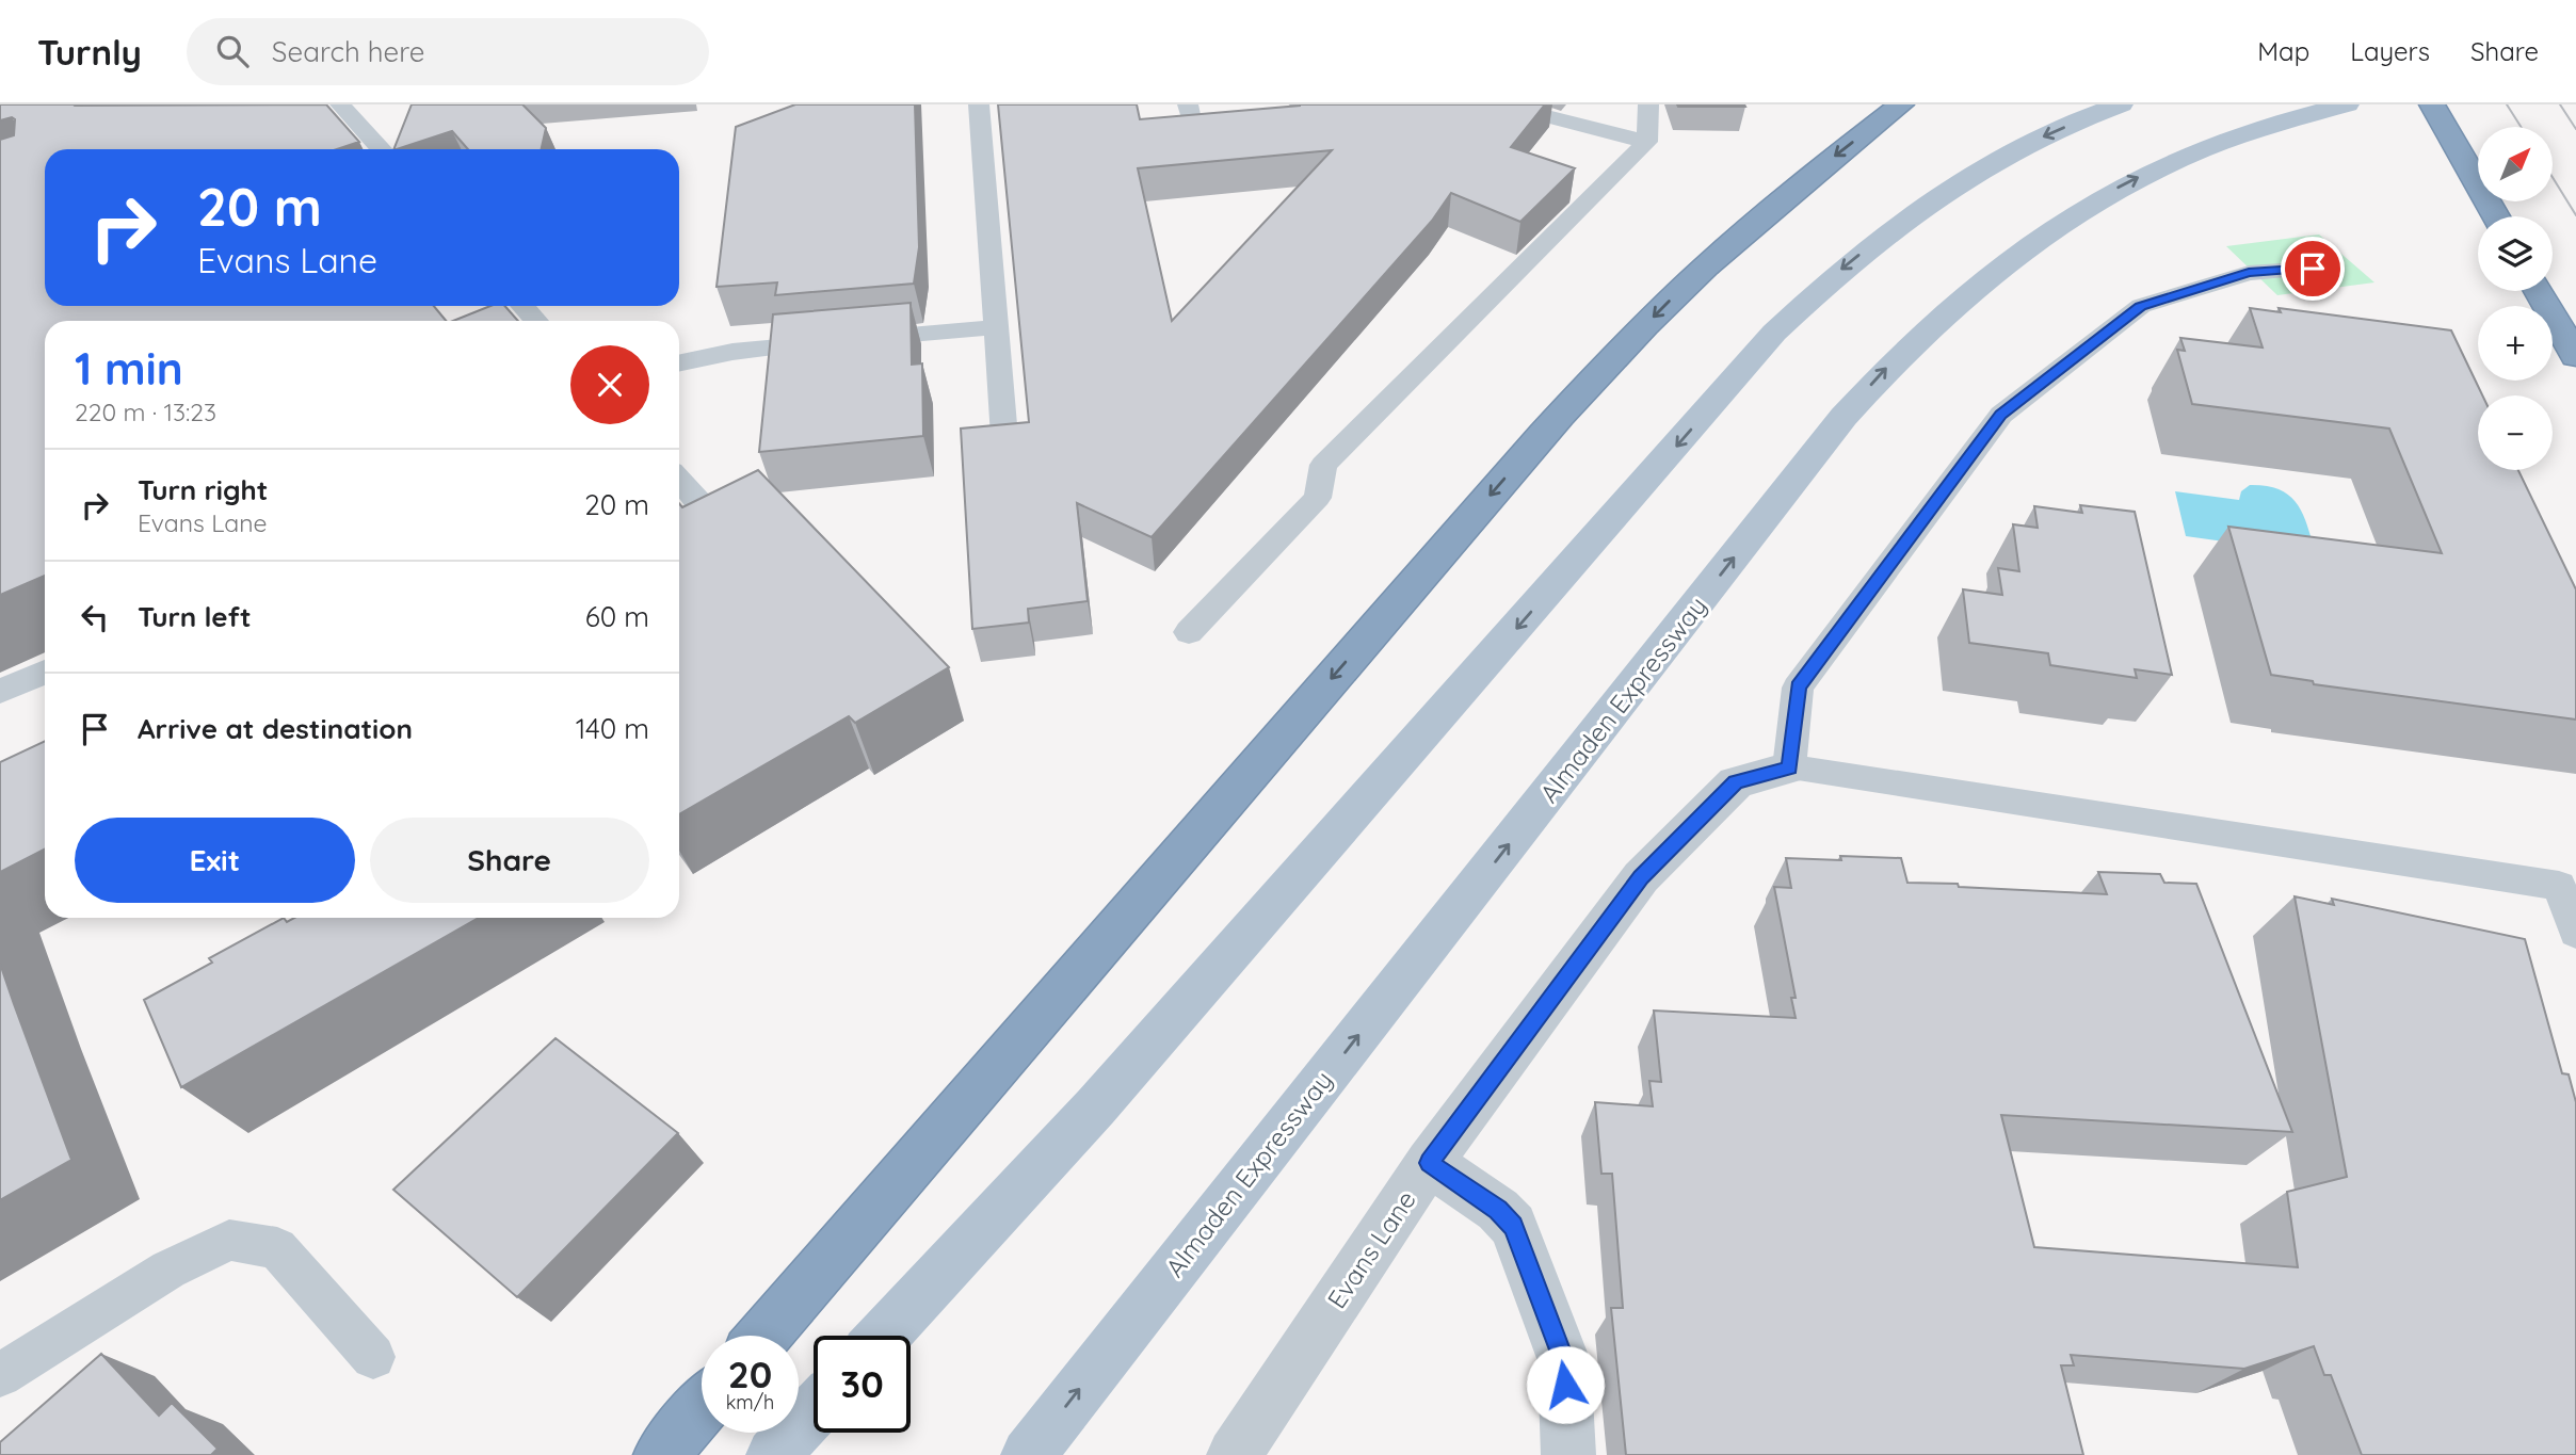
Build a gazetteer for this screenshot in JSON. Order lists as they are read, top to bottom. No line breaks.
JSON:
{"streets":{"main road":["Almaden Expressway"],"street":["Evans Lane"]},"north":"top right","page":{"header":"Turnly","search":"Search here","nav":["Map","Layers","Share"],"map_buttons":["+","−"],"turn":["20 m","Evans Lane"],"heading":["1 min","220 m · 13:23"],"list":[{"name":"Turn right","note":"Evans Lane","value":"20 m"},{"name":"Turn left","value":"60 m"},{"name":"Arrive at destination","value":"140 m"}],"buttons":["Exit","Share"],"speed":"20 km/h","limit":"30"}}
